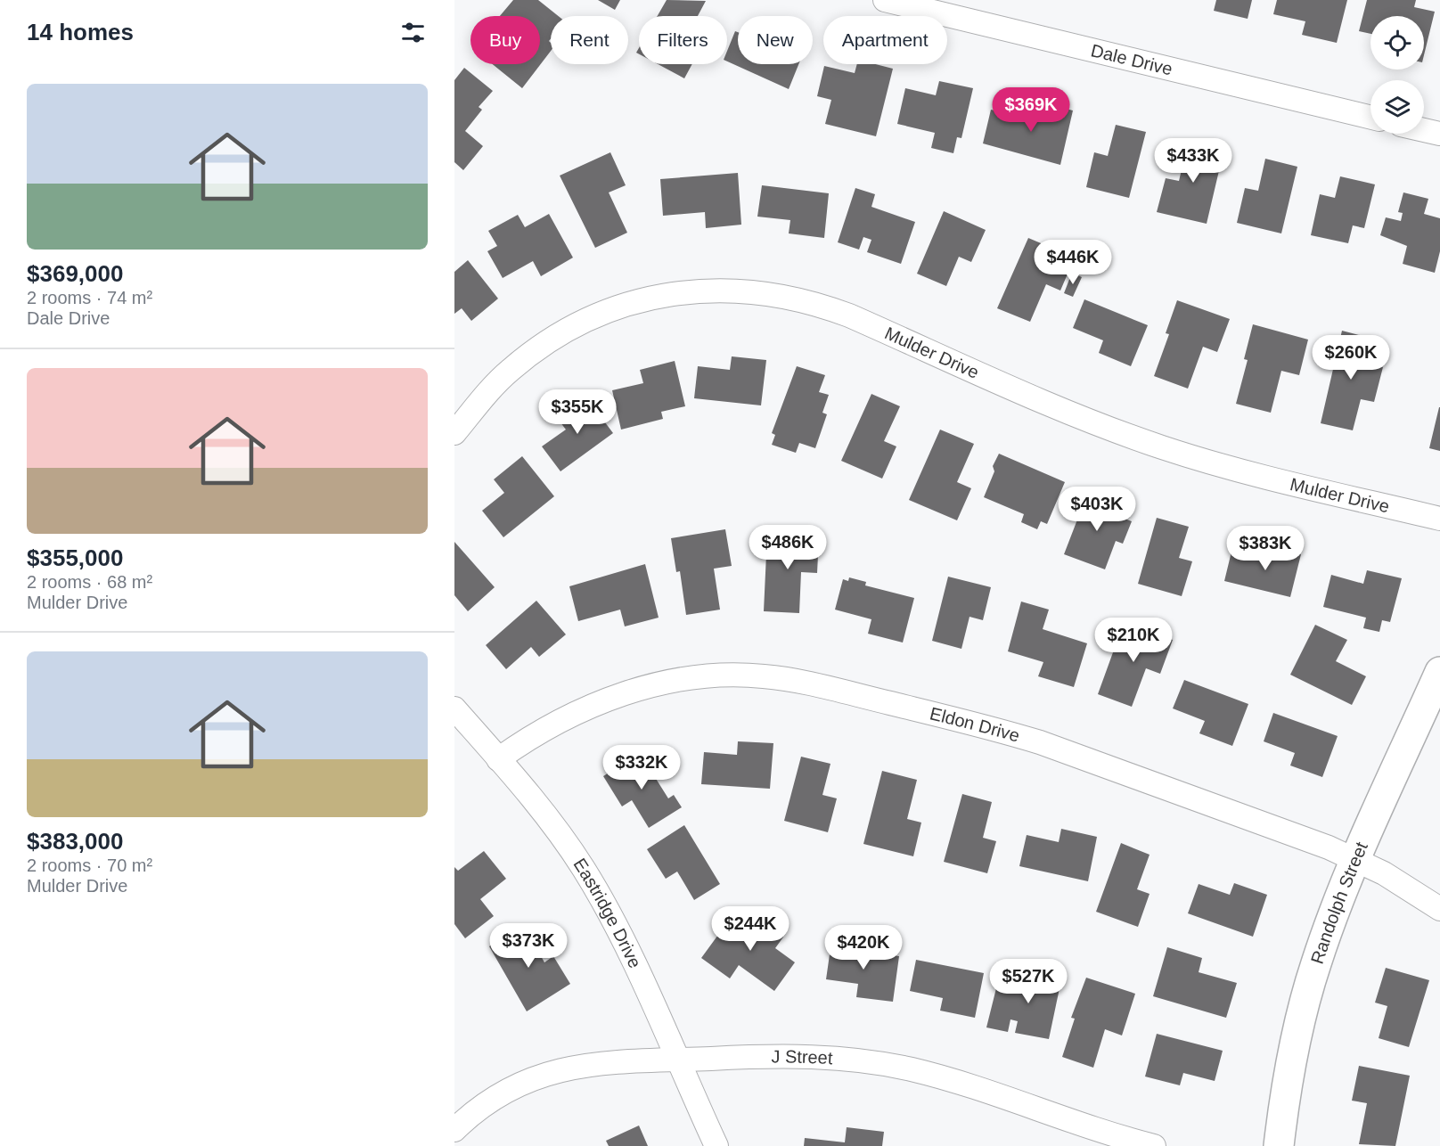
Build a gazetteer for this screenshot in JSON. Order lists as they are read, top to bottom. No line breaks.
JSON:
{"streets":{"street":["Dale Drive","Mulder Drive","Eldon Drive","Randolph Street","Eastridge Drive","J Street"]},"crossings":[["Eldon Drive","Randolph Street"],["Eldon Drive","Eastridge Drive"],["Eastridge Drive","J Street"]],"page":{"heading":"14 homes","chip":["Buy","Rent","Filters","New","Apartment"],"list":[{"name":"$369,000","note":"2 rooms · 74 m² · Dale Drive"},{"name":"$355,000","note":"2 rooms · 68 m² · Mulder Drive"},{"name":"$383,000","note":"2 rooms · 70 m² · Mulder Drive"}],"price":["$369K","$433K","$446K","$260K","$355K","$403K","$486K","$383K","$210K","$332K","$244K","$373K","$420K","$527K"]}}
